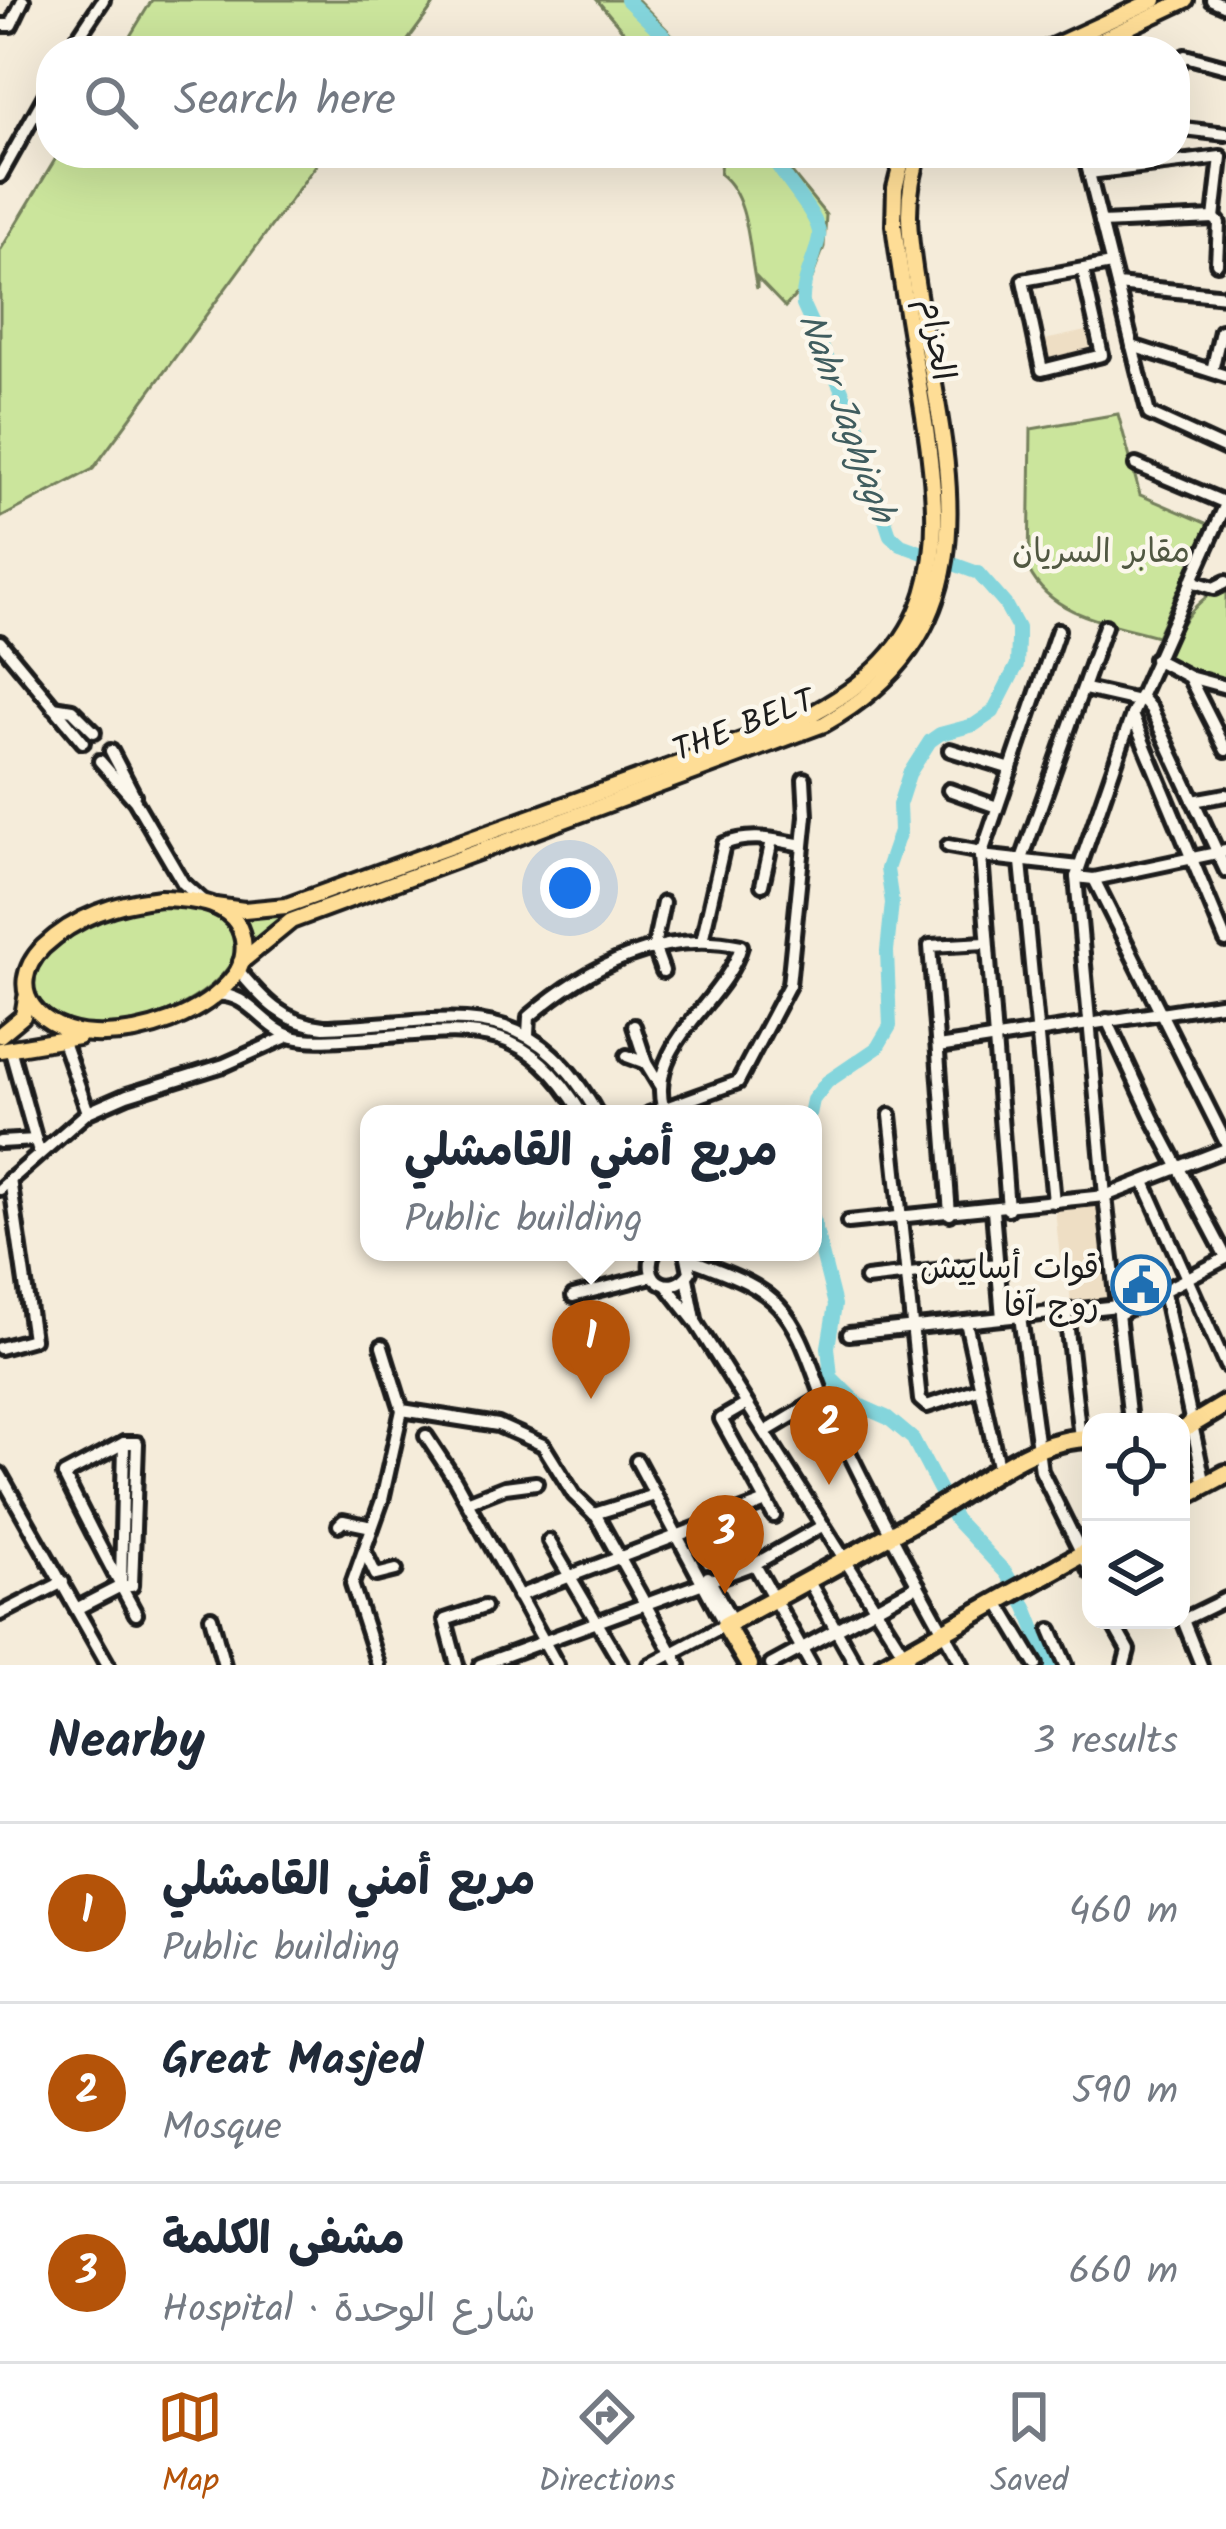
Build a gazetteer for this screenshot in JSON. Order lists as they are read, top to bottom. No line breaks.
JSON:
{"streets":{"main road":["الحزام","THE BELT"]},"crossings":[["الحزام","THE BELT"]],"water":["Nahr Jaghjagh"],"parks":["مقابر السريان"],"places":{"public building":["قوات أساييش روج آفا"]},"page":{"search":"Search here","popup":["مربع أمني القامشلي","Public building"],"pins":["1","2","3"],"heading":["Nearby","3 results"],"list":[{"mark":"1","name":"مربع أمني القامشلي","note":"Public building","value":"460 m"},{"mark":"2","name":"Great Masjed","note":"Mosque","value":"590 m"},{"mark":"3","name":"مشفى الكلمة","note":"Hospital · شارع الوحدة","value":"660 m"}],"nav":["Map","Directions","Saved"]}}
